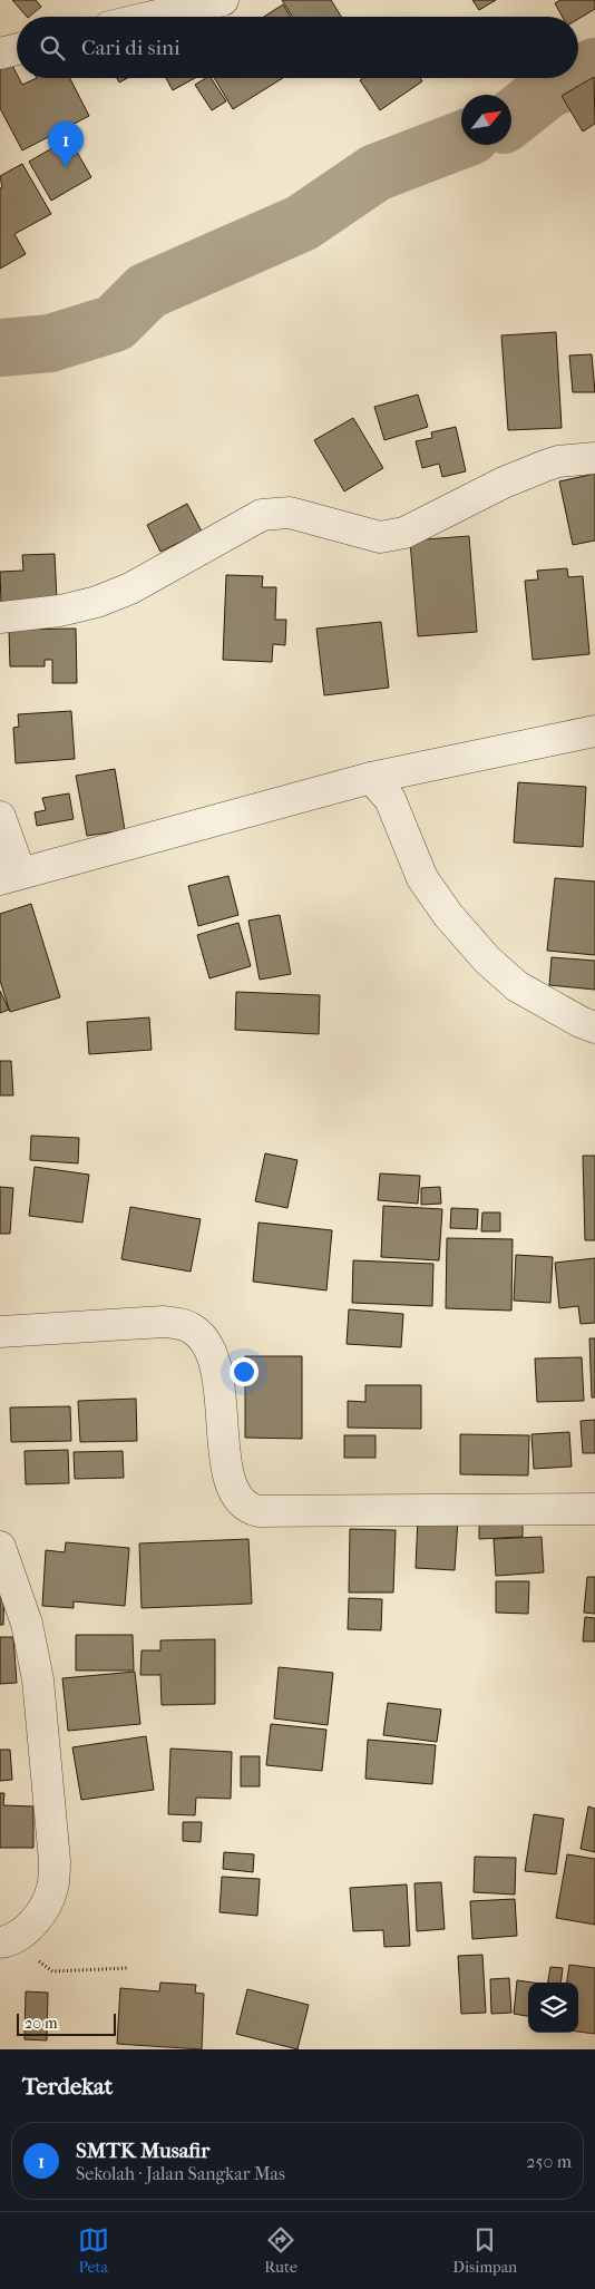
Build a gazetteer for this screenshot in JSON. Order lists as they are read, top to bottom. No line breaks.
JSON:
{"scale_bar":"20 m","north":"top right","page":{"search":"Cari di sini","pins":"1","scale":"20 m","heading":"Terdekat","list":[{"mark":"1","name":"SMTK Musafir","note":"Sekolah · Jalan Sangkar Mas","value":"250 m"}],"nav":["Peta","Rute","Disimpan"]}}
